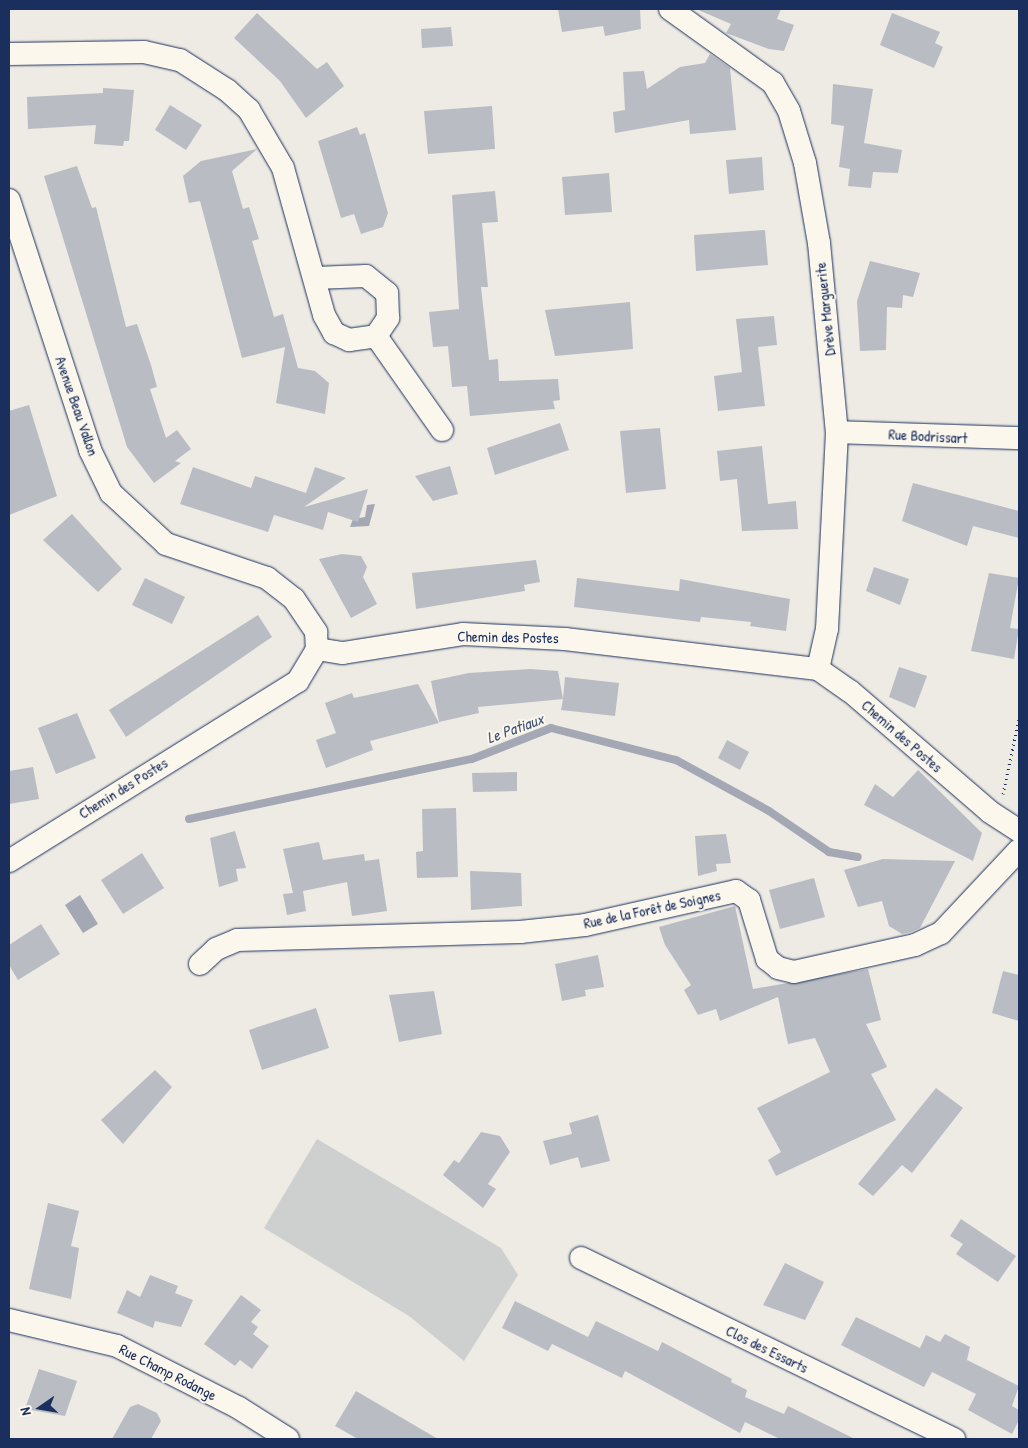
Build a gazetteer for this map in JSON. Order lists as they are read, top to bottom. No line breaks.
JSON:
{"streets":{"street":["Drève Marguerite","Avenue Beau Vallon","Rue Bodrissart","Chemin des Postes","Rue de la Forêt de Soignes","Clos des Essarts","Rue Champ Rodange"]},"crossings":[["Drève Marguerite","Rue Bodrissart"],["Drève Marguerite","Chemin des Postes"],["Avenue Beau Vallon","Chemin des Postes"]],"water":["Le Patiaux"],"north":"left"}
